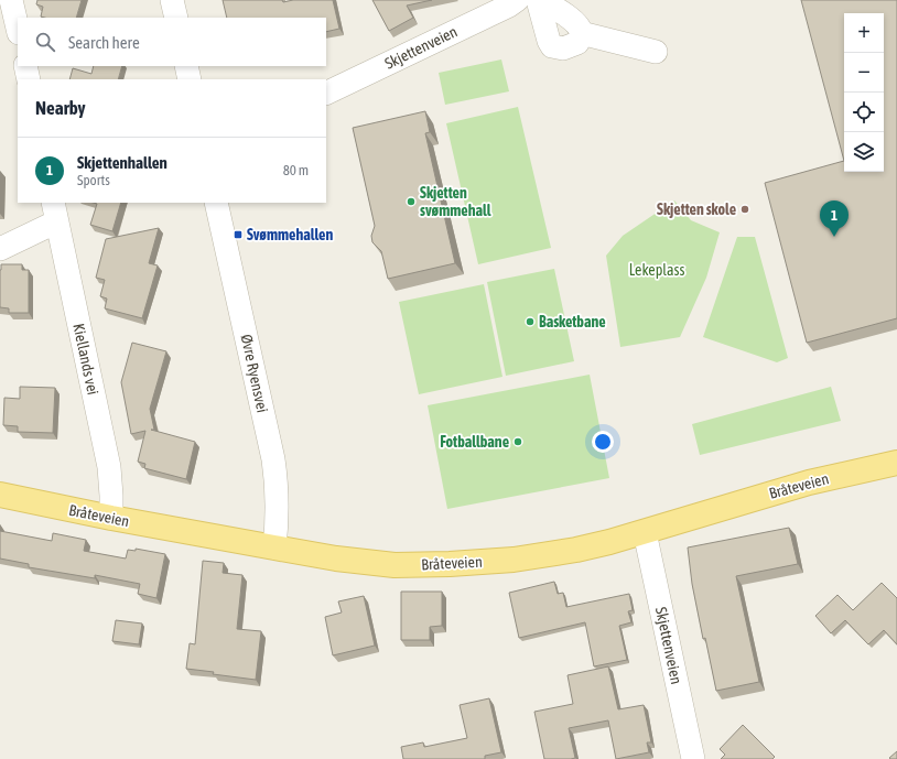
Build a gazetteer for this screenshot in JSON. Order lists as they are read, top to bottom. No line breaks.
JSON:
{"streets":{"main road":["Bråteveien"],"street":["Skjettenveien","Kiellands vei","Øvre Ryensvei"]},"crossings":[["Skjettenveien","Bråteveien"],["Kiellands vei","Bråteveien"],["Øvre Ryensvei","Bråteveien"]],"parks":["Lekeplass"],"places":{"other":["Skjetten svømmehall","Skjetten skole","Basketbane","Fotballbane"],"transit":["Svømmehallen"]},"page":{"map_buttons":["+","−"],"search":"Search here","heading":"Nearby","list":[{"mark":"1","name":"Skjettenhallen","note":"Sports","value":"80 m"}],"pins":"1"}}
